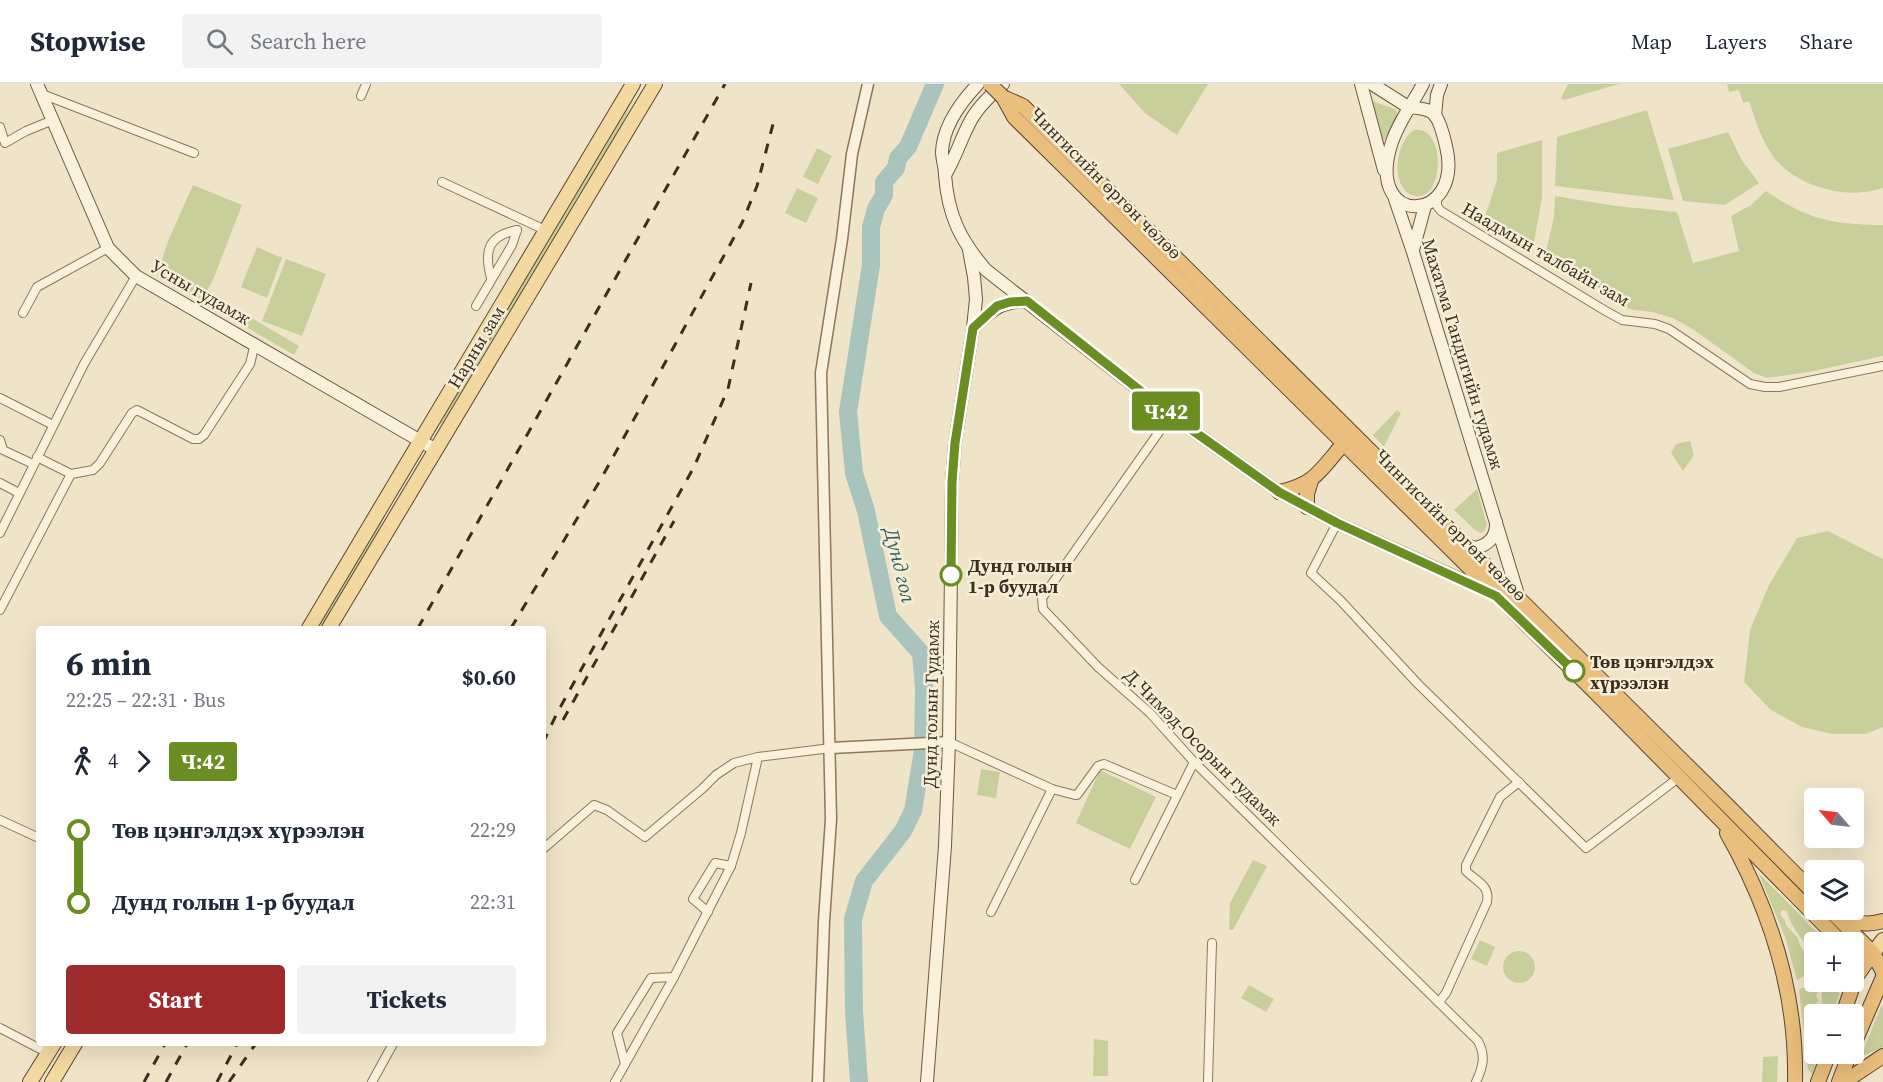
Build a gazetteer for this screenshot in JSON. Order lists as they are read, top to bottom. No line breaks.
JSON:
{"streets":{"highway":["Чингисийн өргөн чөлөө"],"main road":["Усны гудамж","Нарны зам","Махатма Гандигийн гудамж","Дунд голын Гудамж"],"street":["Наадмын талбайн зам","Д.Чимэд-Осорын гудамж"]},"crossings":[["Чингисийн өргөн чөлөө","Махатма Гандигийн гудамж"],["Наадмын талбайн зам","Махатма Гандигийн гудамж"],["Усны гудамж","Нарны зам"]],"water":["Дунд гол"],"places":["Дунд голын 1-р буудал","Төв цэнгэлдэх хүрээлэн"],"lines":["bus line Ч:42"],"north":"top left","page":{"header":"Stopwise","search":"Search here","nav":["Map","Layers","Share"],"on_map":"Ч:42","heading":["6 min","22:25 – 22:31 · Bus","$0.60"],"legs":["4","Ч:42"],"map_buttons":["+","−"],"list":[{"name":"Төв цэнгэлдэх хүрээлэн","value":"22:29"},{"name":"Дунд голын 1-р буудал","value":"22:31"}],"buttons":["Start","Tickets"]}}
